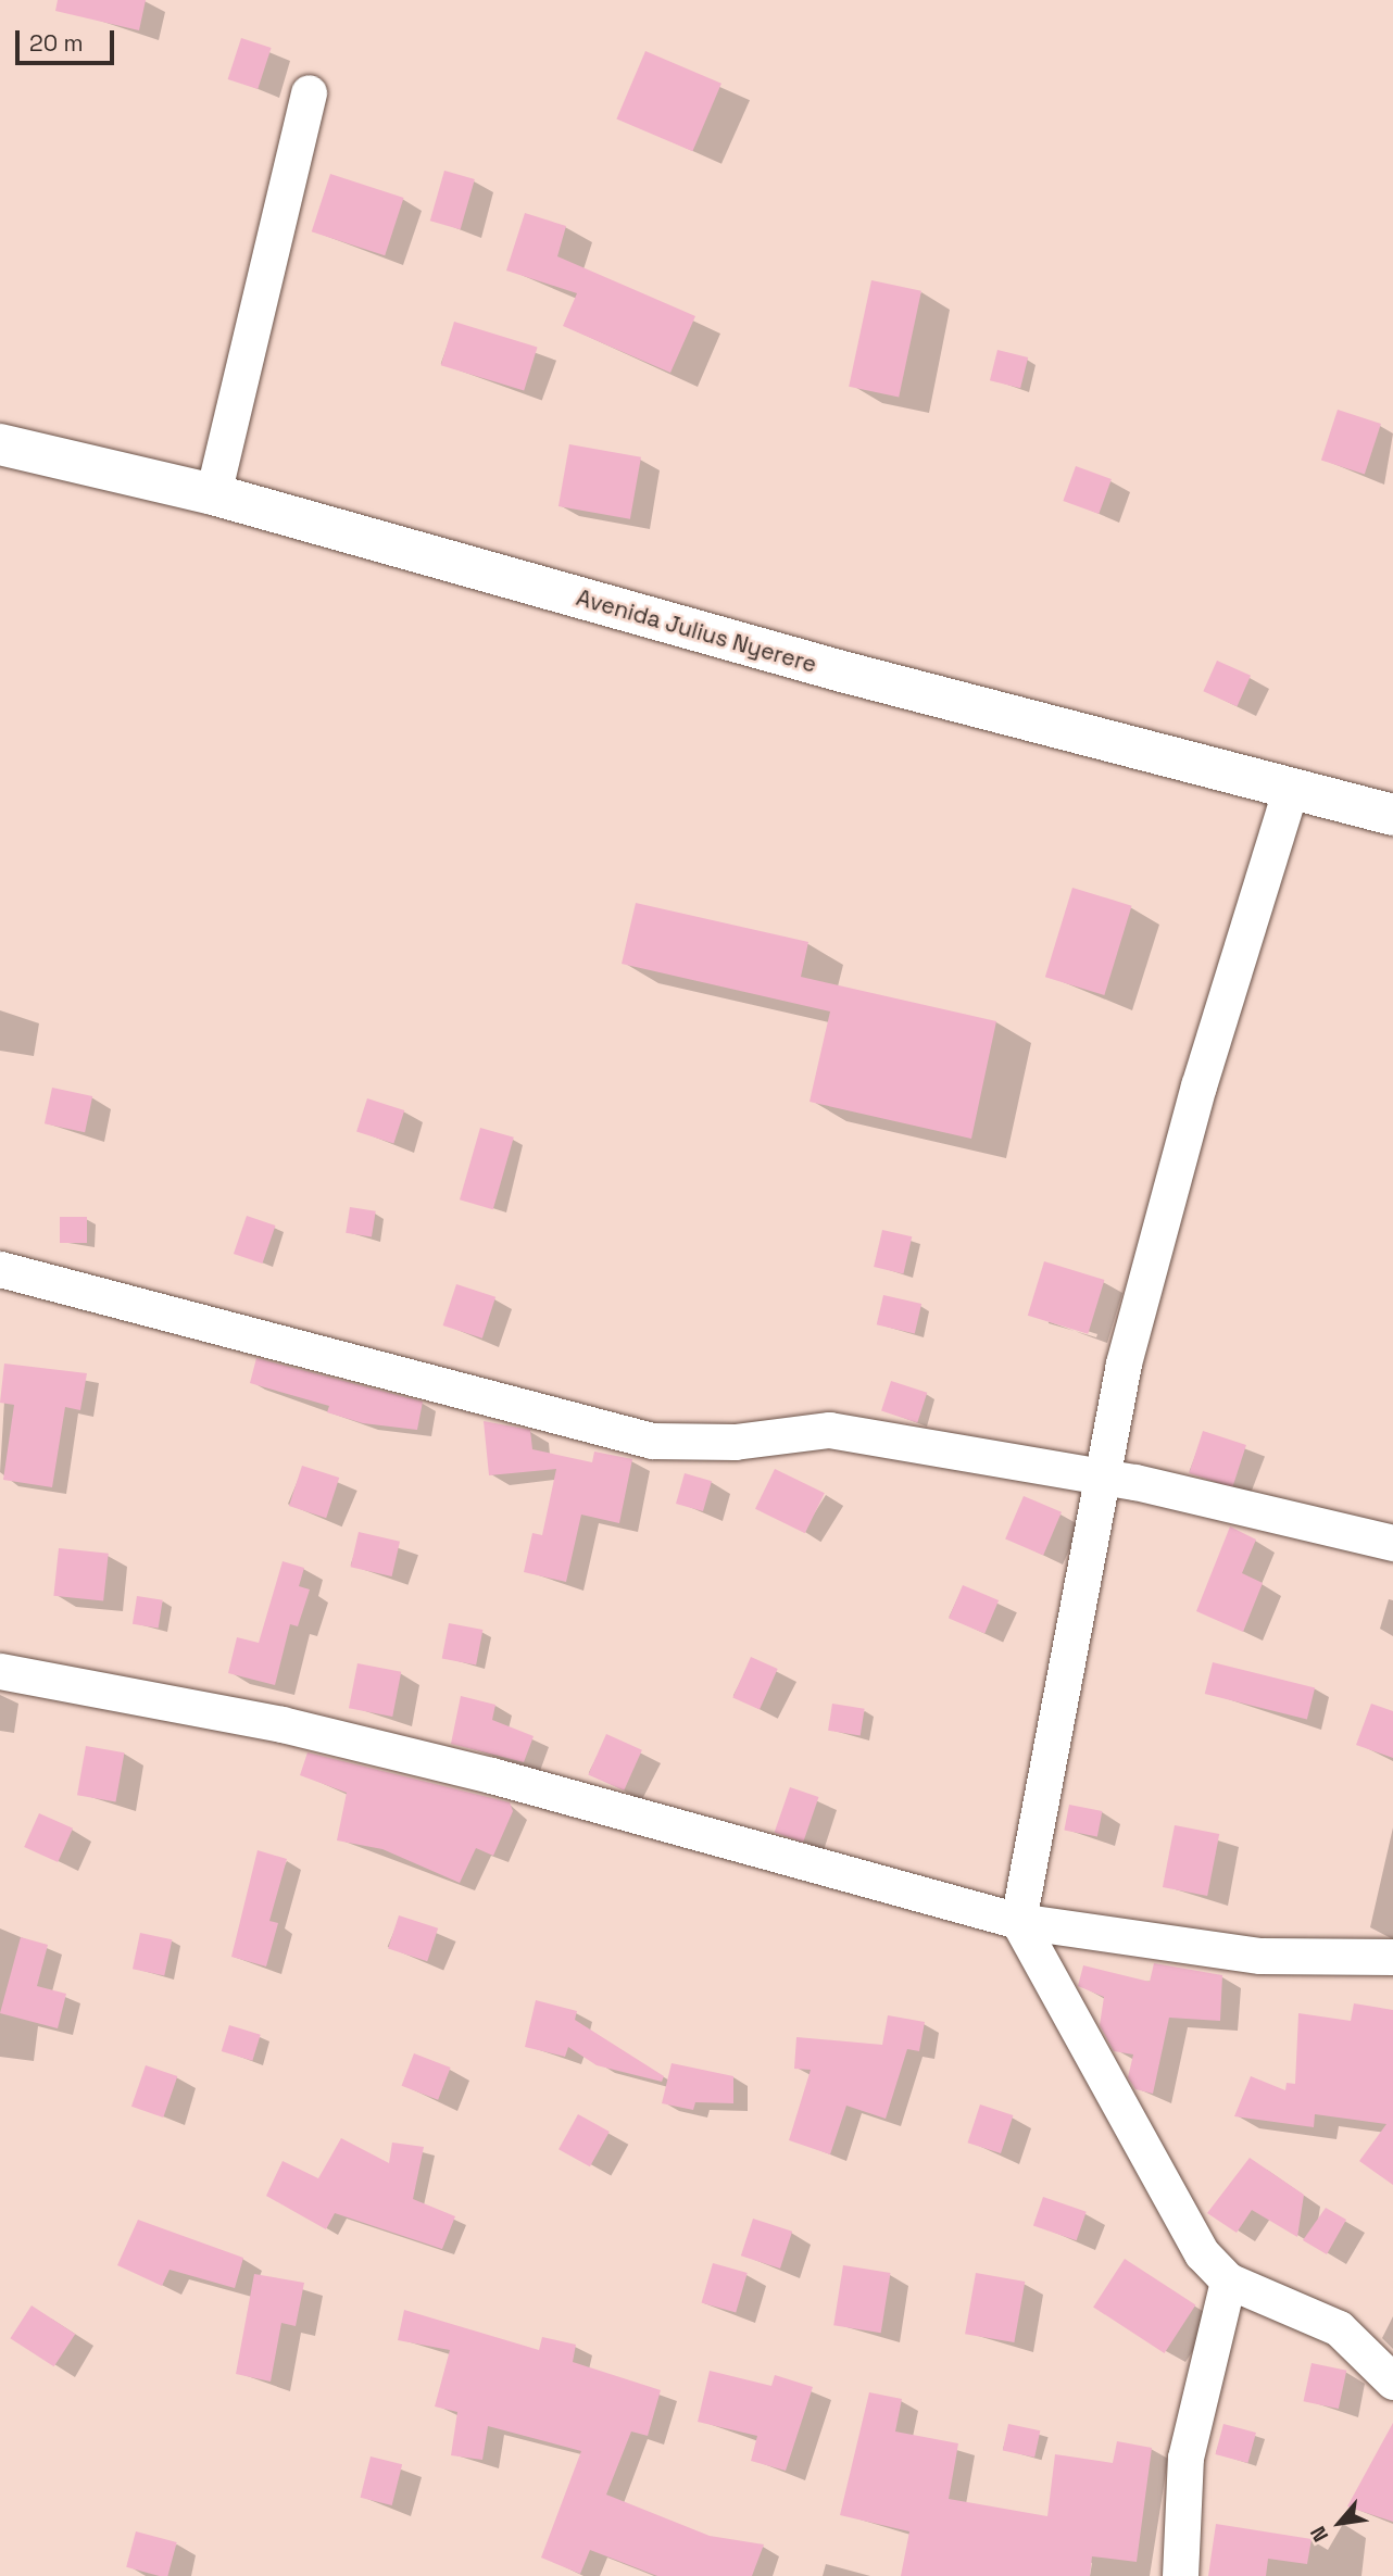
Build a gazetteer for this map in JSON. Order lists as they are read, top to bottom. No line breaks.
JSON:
{"streets":{"street":["Avenida Julius Nyerere"]},"scale_bar":"20 m","north":"bottom left"}
